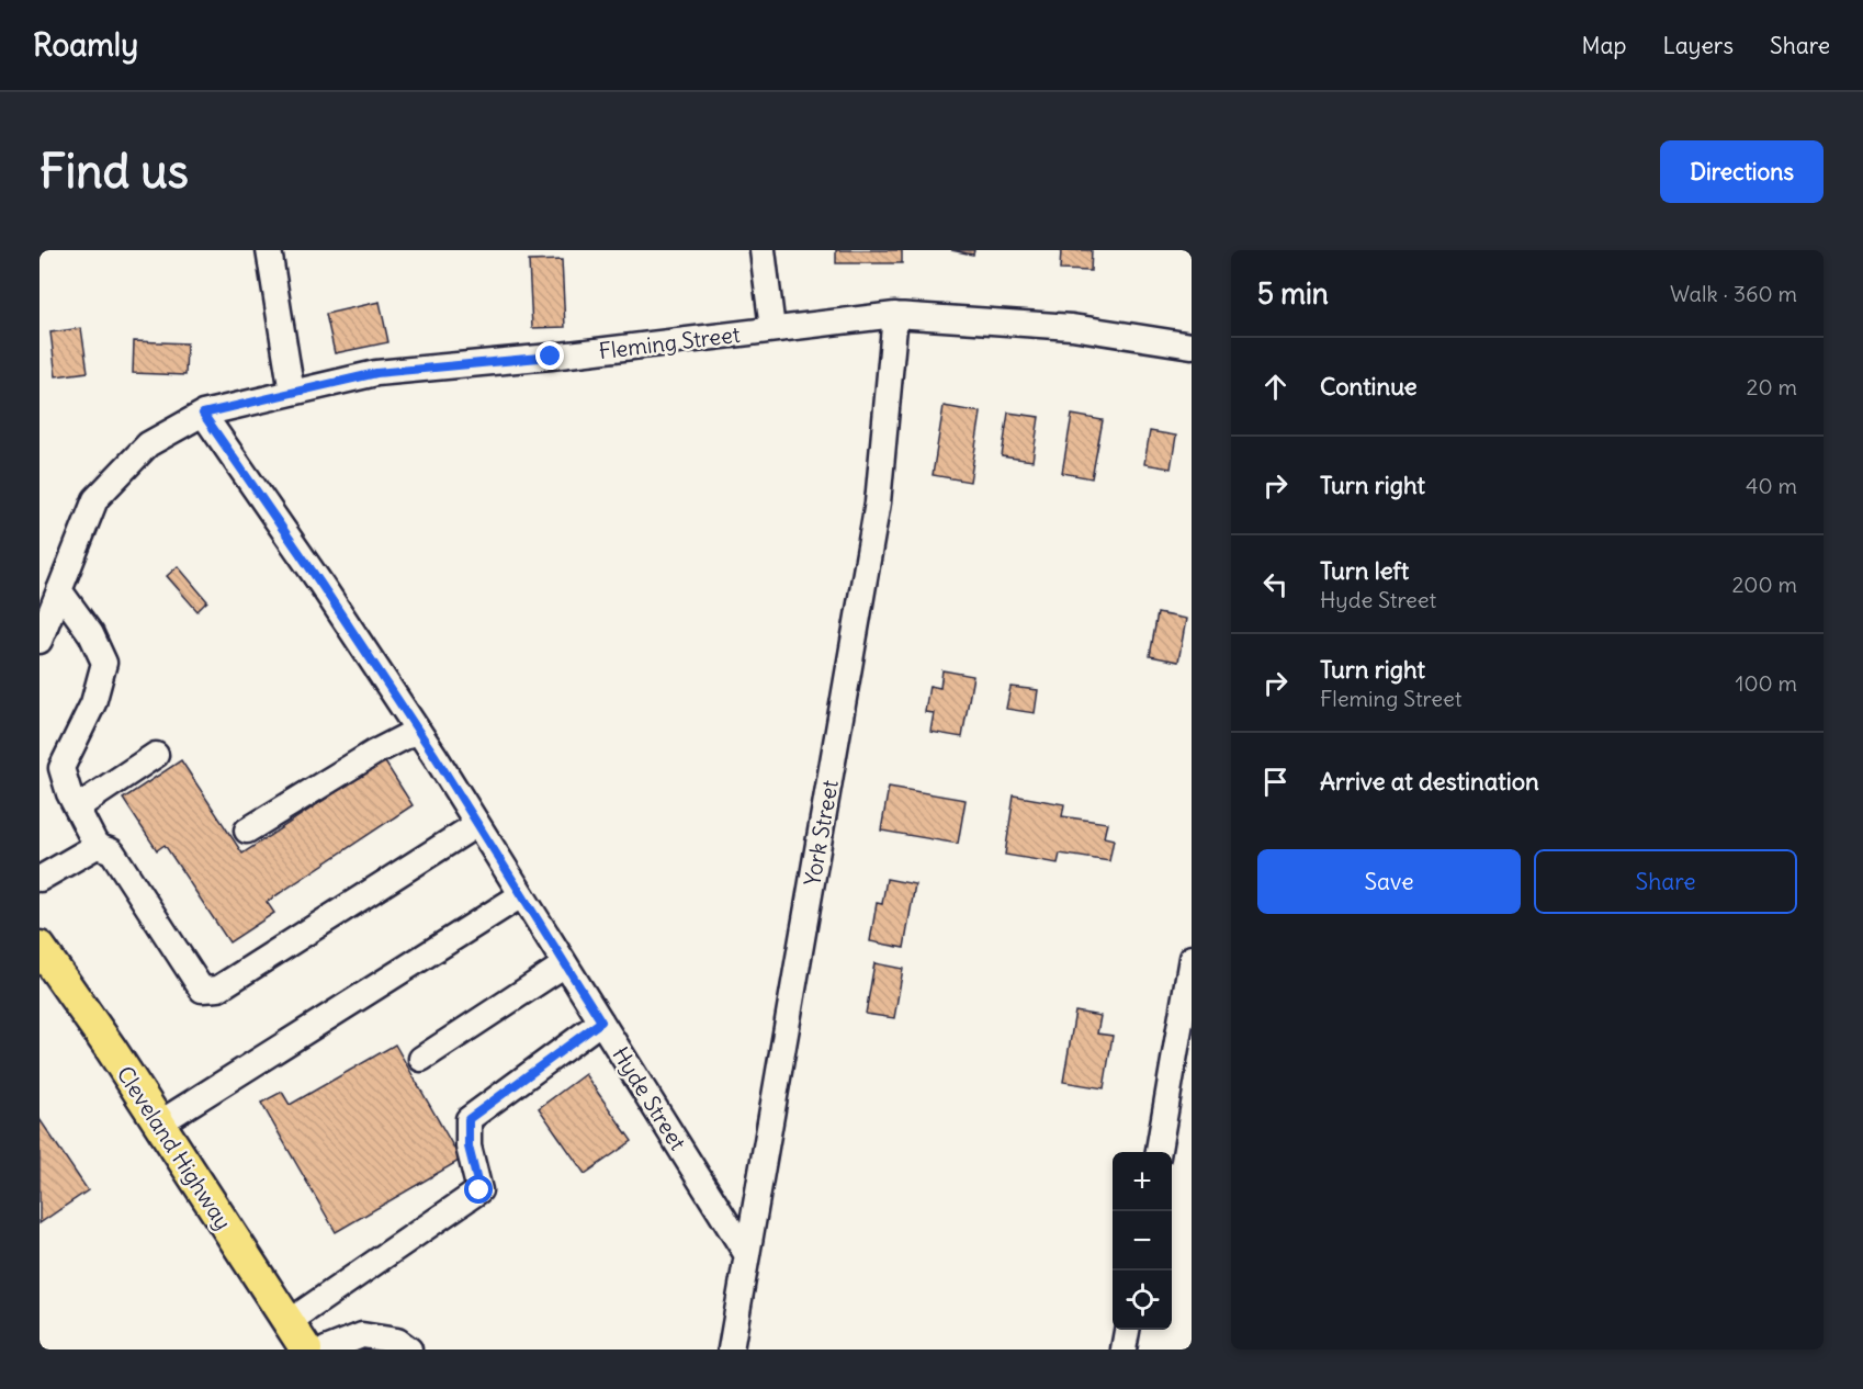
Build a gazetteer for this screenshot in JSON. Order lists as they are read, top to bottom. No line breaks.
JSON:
{"streets":{"main road":["Cleveland Highway"],"street":["Fleming Street","York Street","Hyde Street"]},"crossings":[["Fleming Street","York Street"],["Fleming Street","Hyde Street"],["York Street","Hyde Street"]],"page":{"header":"Roamly","nav":["Map","Layers","Share"],"buttons":["Directions",["Save","Share"]],"title":"Find us","heading":["5 min","Walk · 360 m"],"list":[["Continue","20 m"],["Turn right","40 m"],["Turn left","Hyde Street","200 m"],["Turn right","Fleming Street","100 m"],"Arrive at destination"],"map_buttons":["+","−"]}}
